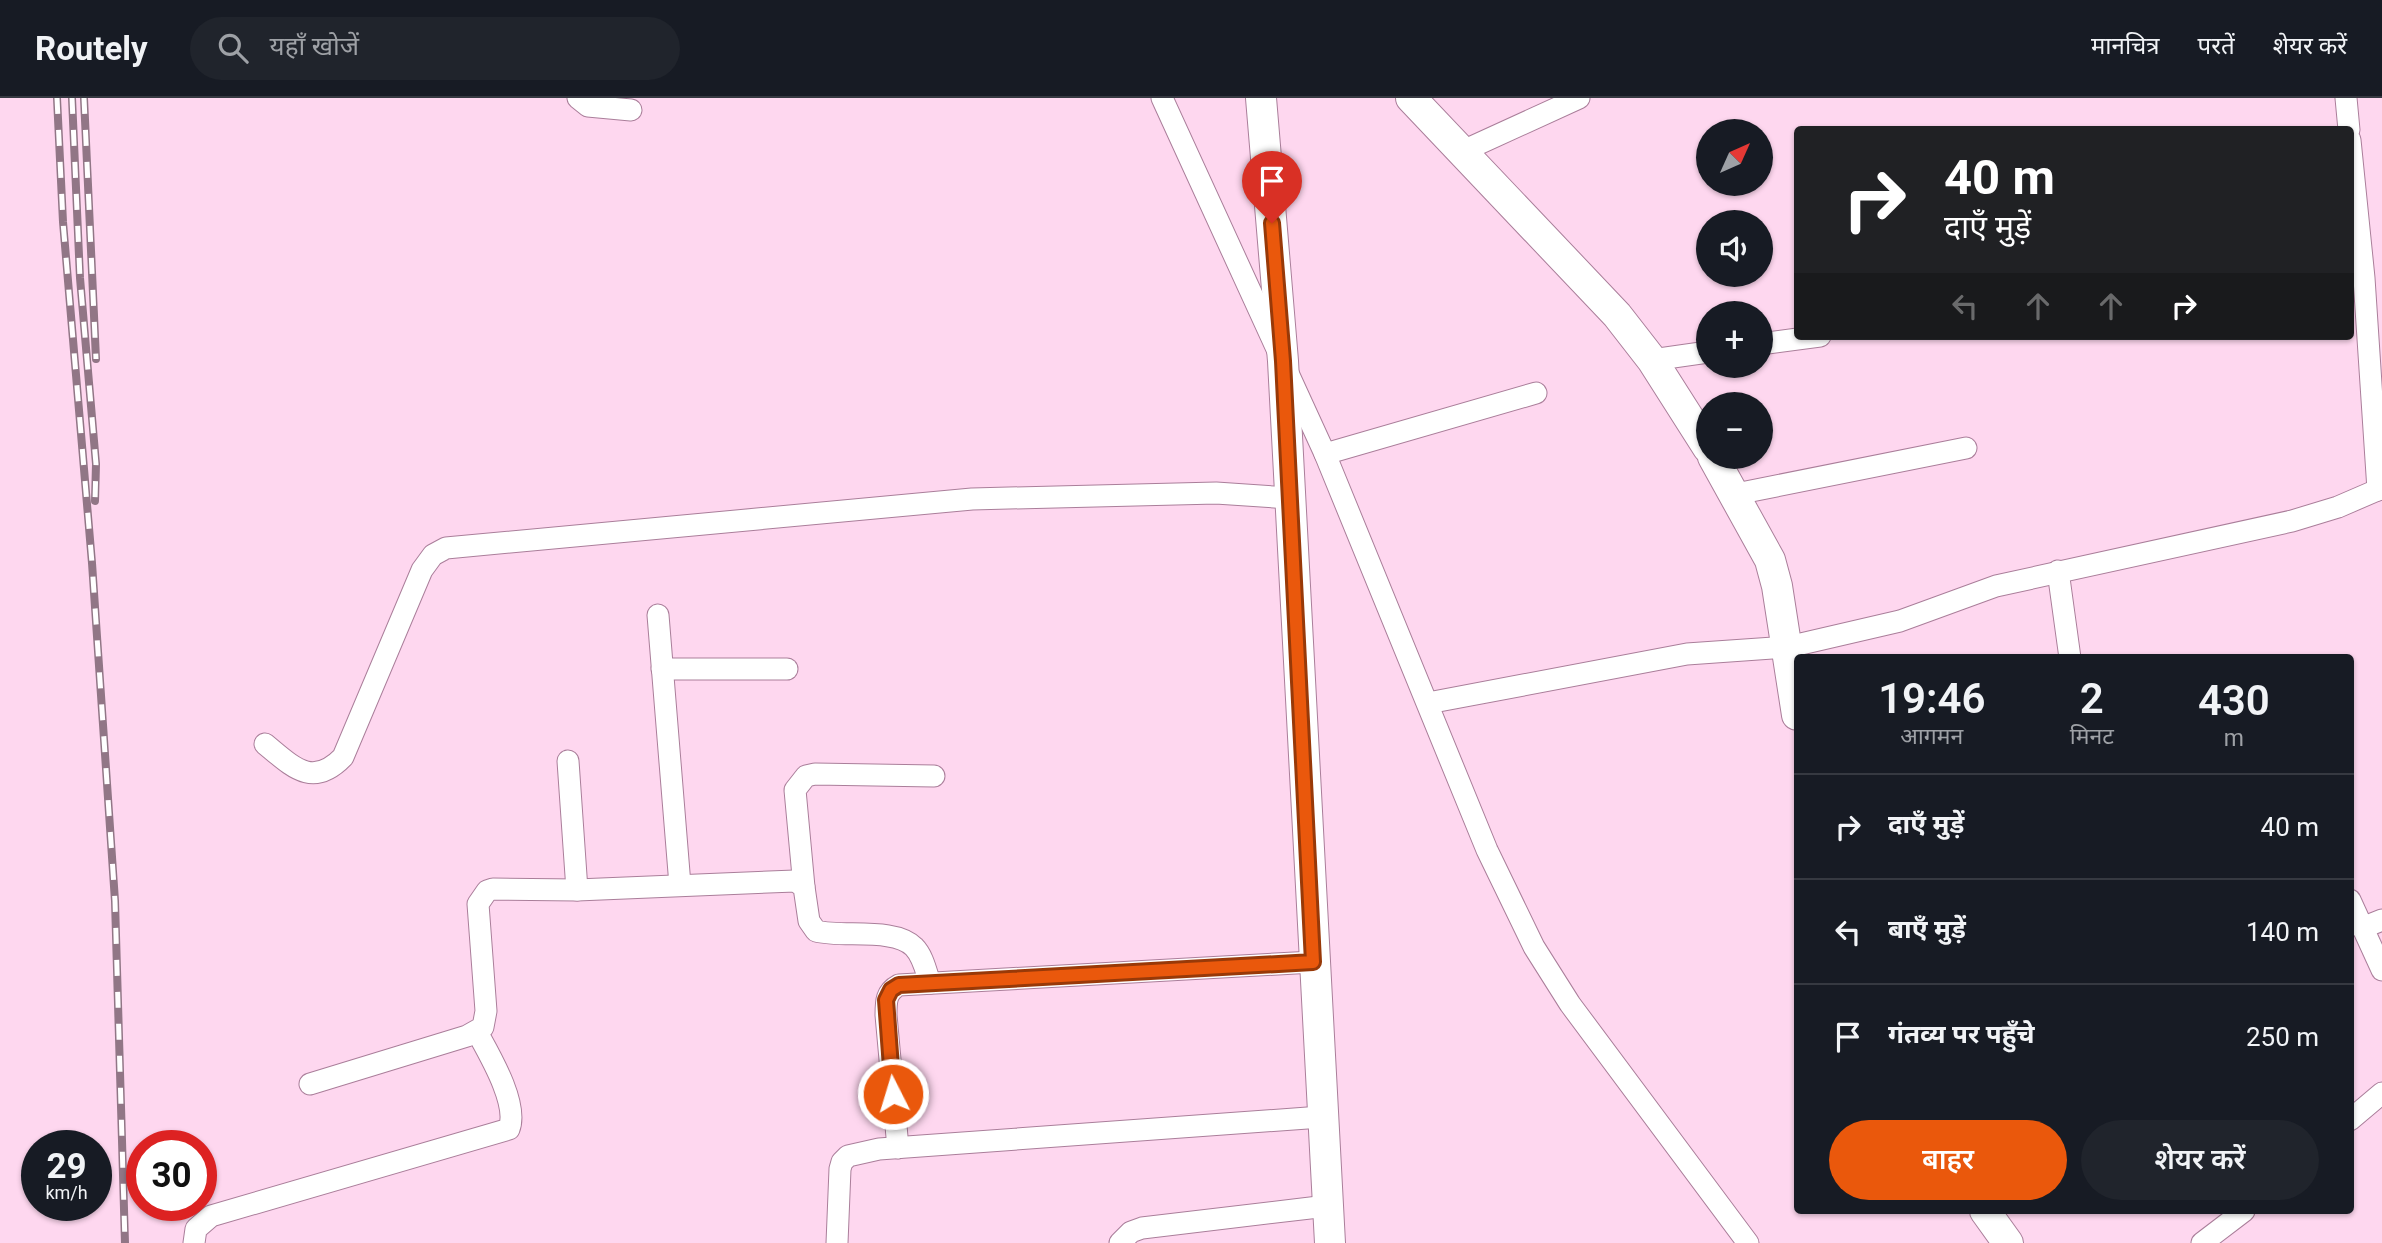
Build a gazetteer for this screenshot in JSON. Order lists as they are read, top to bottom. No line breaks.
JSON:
{"north":"top right","page":{"header":"Routely","search":"यहाँ खोजें","nav":["मानचित्र","परतें","शेयर करें"],"map_buttons":["+","−"],"turn":["40 m","दाएँ मुड़ें"],"eta":["19:46","आगमन","2","मिनट","430","m"],"list":[{"name":"दाएँ मुड़ें","value":"40 m"},{"name":"बाएँ मुड़ें","value":"140 m"},{"name":"गंतव्य पर पहुँचे","value":"250 m"}],"buttons":["बाहर","शेयर करें"],"speed":"29 km/h","limit":"30"}}
